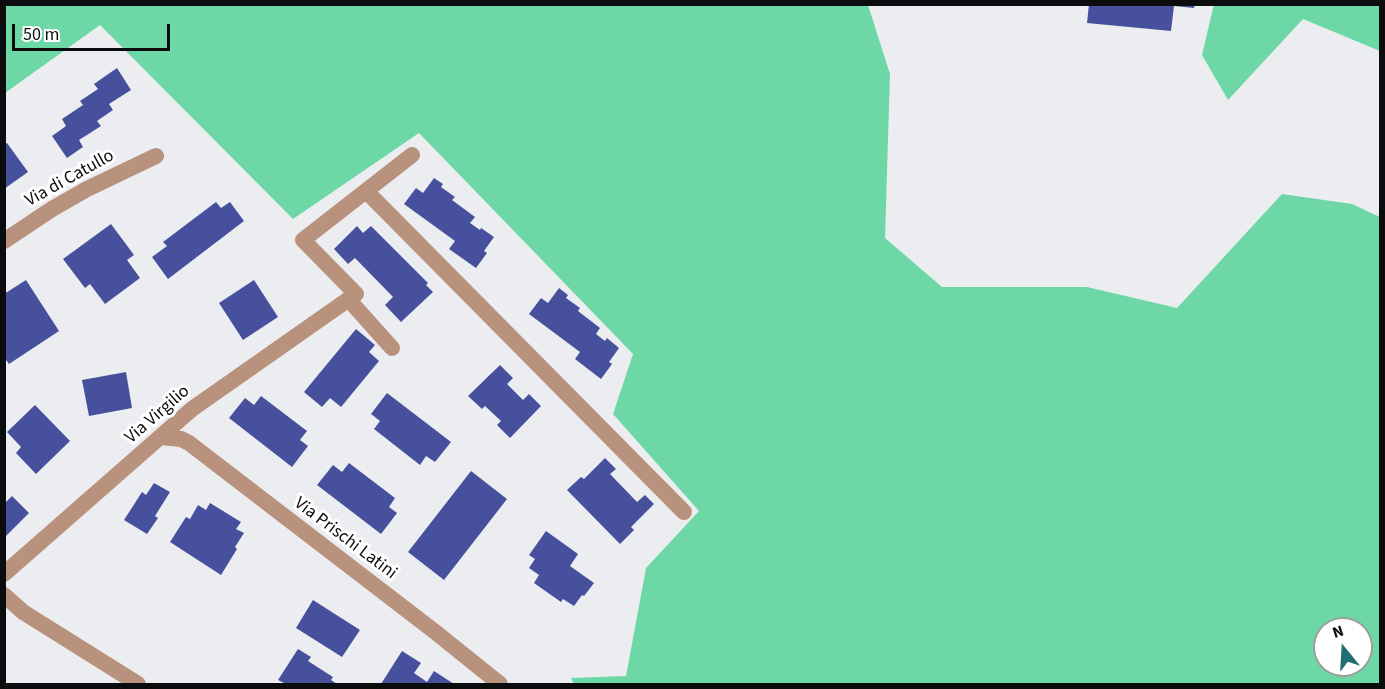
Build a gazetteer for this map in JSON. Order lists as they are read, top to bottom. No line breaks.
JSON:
{"streets":{"street":["Via di Catullo","Via Virgilio","Via Prischi Latini"]},"crossings":[["Via Virgilio","Via Prischi Latini"]],"scale_bar":"50 m","north":"top"}
